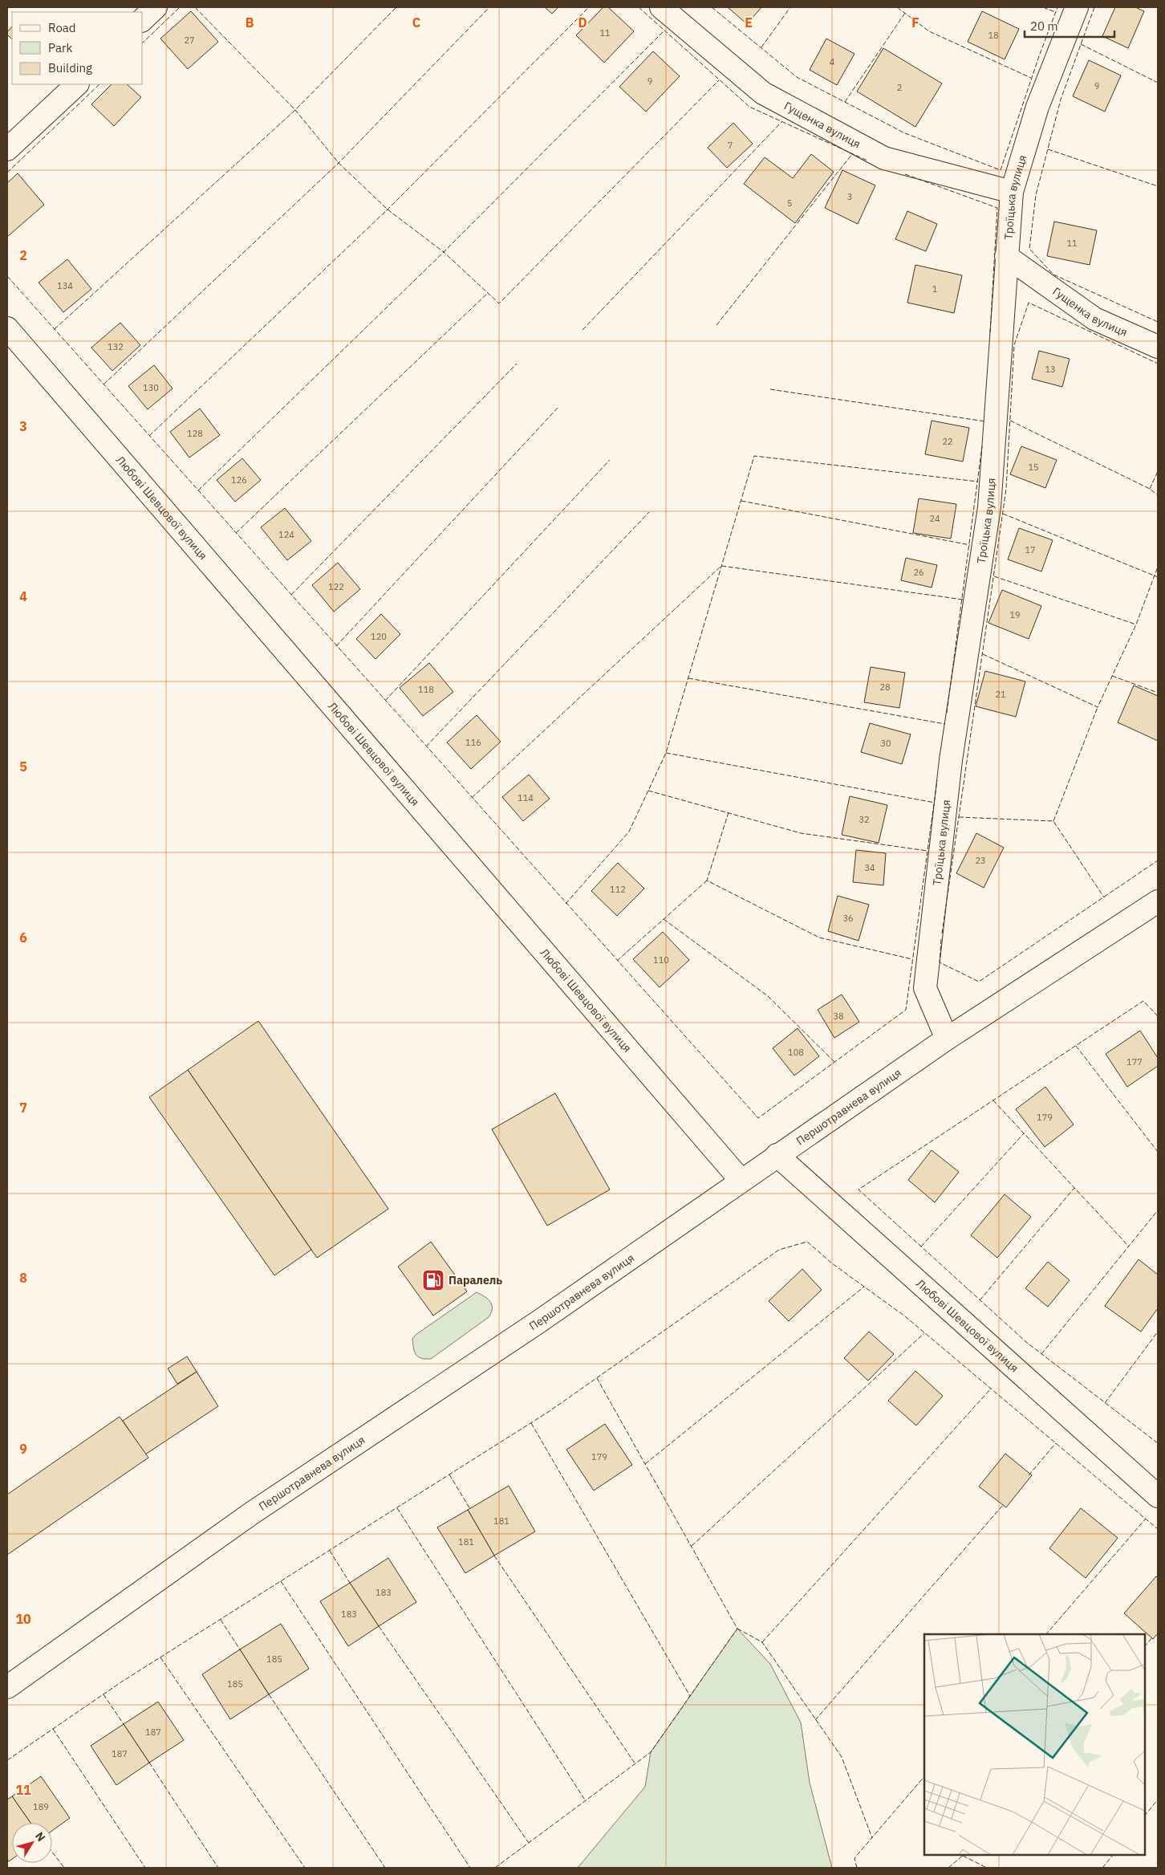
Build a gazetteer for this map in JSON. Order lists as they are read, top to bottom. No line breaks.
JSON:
{"streets":{"street":["Гущенка вулиця","Троїцька вулиця","Любові Шевцової вулиця","Першотравнева вулиця"]},"crossings":[["Гущенка вулиця","Троїцька вулиця"],["Троїцька вулиця","Першотравнева вулиця"],["Любові Шевцової вулиця","Першотравнева вулиця"]],"places":{"fuel station":["Паралель"]},"house_numbers":["11","18","27","4","9","9","2","7","3","5","11","134","1","132","13","130","128","22","15","126","24","124","17","26","122","19","120","28","118","21","116","30","114","32","23","34","112","36","110","38","108","177","179","179","181","181","183","183","185","185","187","187","189"],"legend":["Road","Park","Building"],"scale_bar":"20 m","north":"top right","grid":{"columns":["B","C","D","E","F"],"rows":["2","3","4","5","6","7","8","9","10","11"]}}
